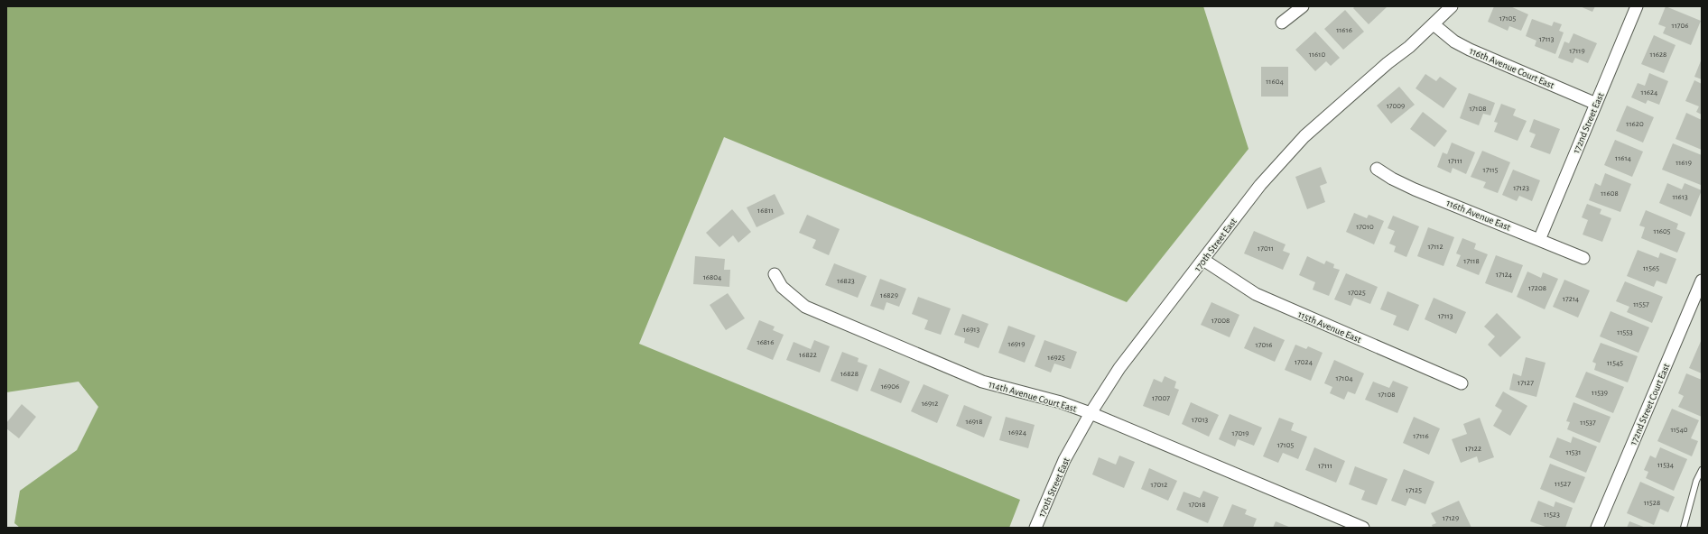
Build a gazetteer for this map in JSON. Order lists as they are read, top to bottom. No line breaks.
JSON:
{"streets":{"street":["116th Avenue Court East","172nd Street East","116th Avenue East","170th Street East","115th Avenue East","114th Avenue Court East","172nd Street Court East"]},"crossings":[["116th Avenue Court East","172nd Street East"],["116th Avenue Court East","170th Street East"],["172nd Street East","116th Avenue East"],["170th Street East","115th Avenue East"],["170th Street East","114th Avenue Court East"]],"house_numbers":["17105","11706","11616","17113","17119","11610","11628","11604","11624","17009","17108","11620","11614","17111","11619","17115","17123","11608","11613","16811","17010","11605","17112","17011","17118","11565","17124","16804","16823","17208","17025","16829","17214","11557","17113","17008","16913","11553","16816","16919","17016","16822","16925","17024","11545","16828","17104","17127","16906","11539","17108","17007","16912","17013","16918","11537","11540","16924","17019","17116","17105","17122","11531","11534","17111","11527","17012","17125","11528","17018","11523","17129"]}
